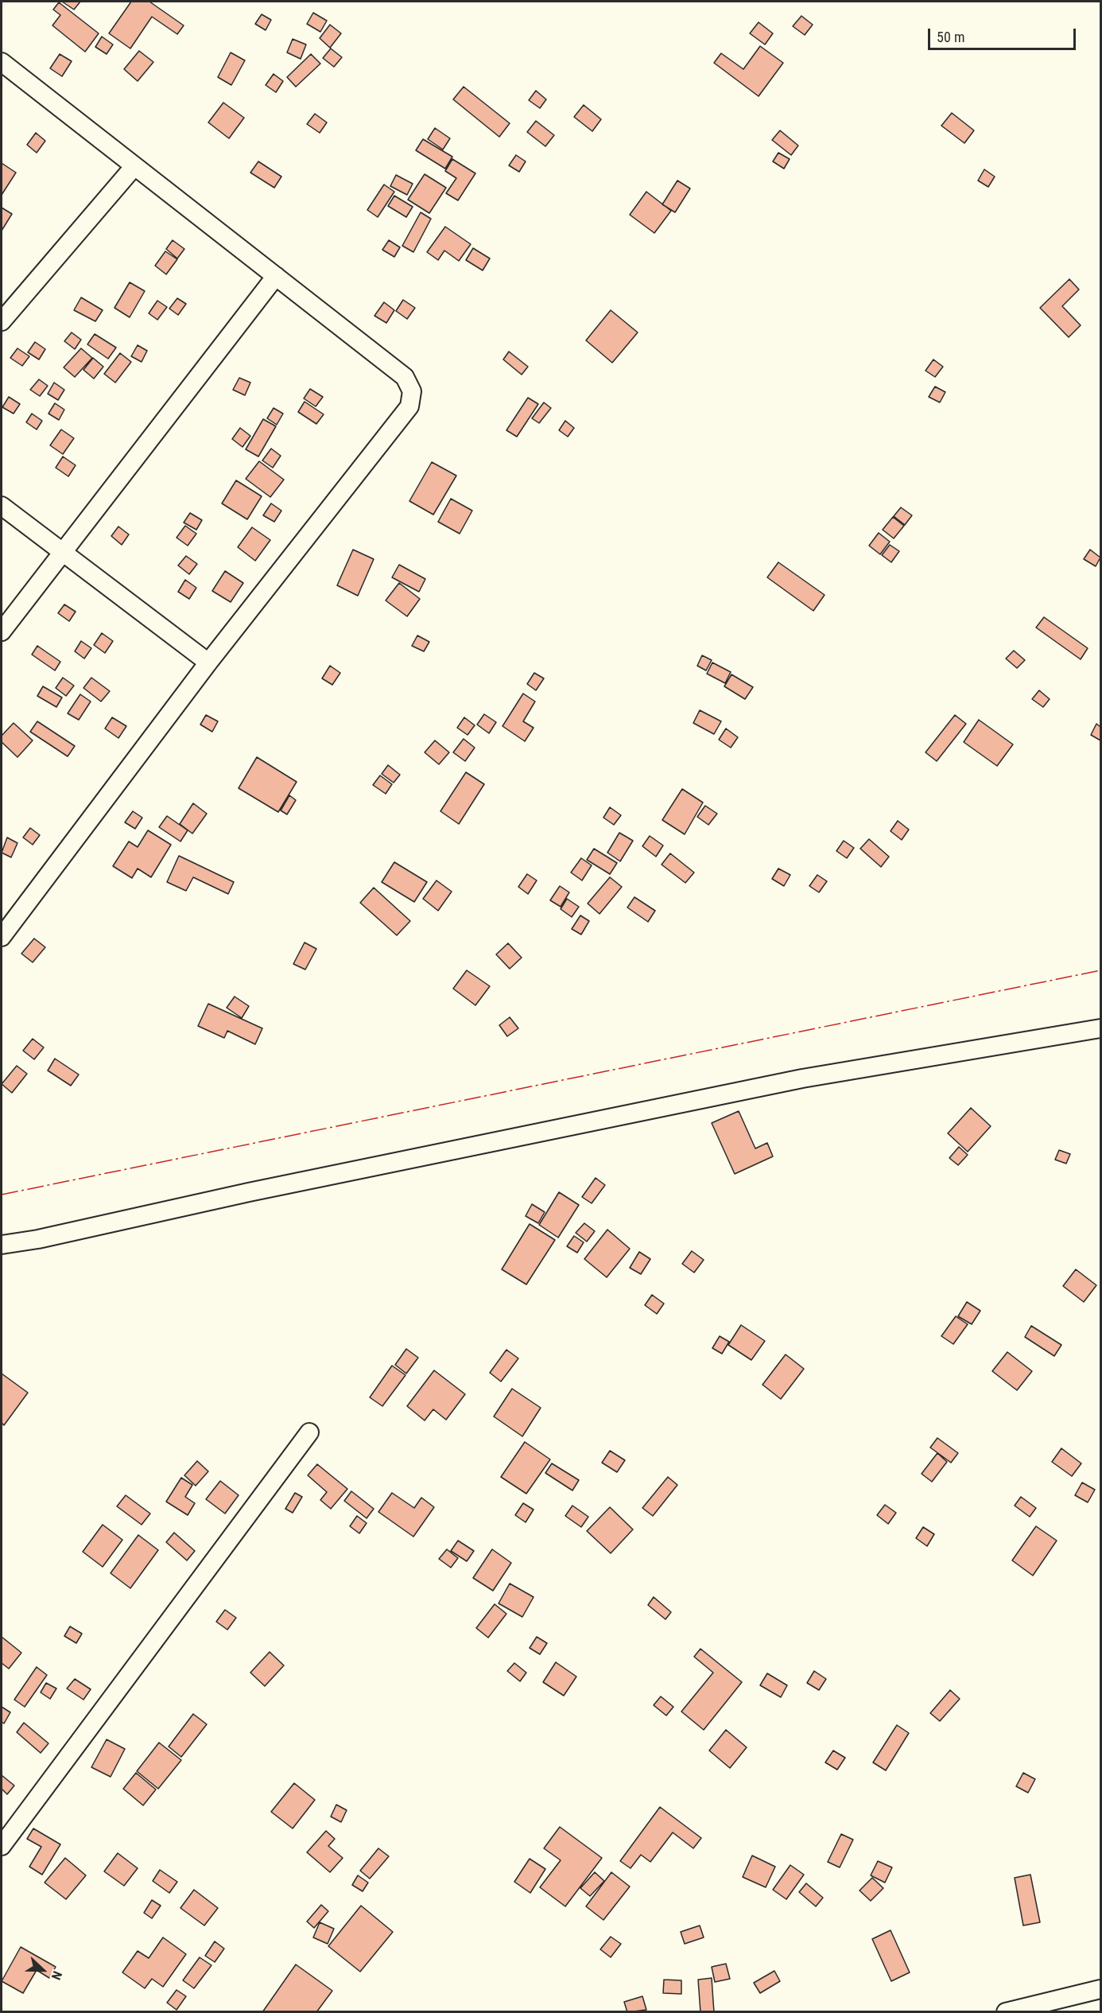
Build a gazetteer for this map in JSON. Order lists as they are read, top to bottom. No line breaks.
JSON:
{"scale_bar":"50 m","north":"right"}
